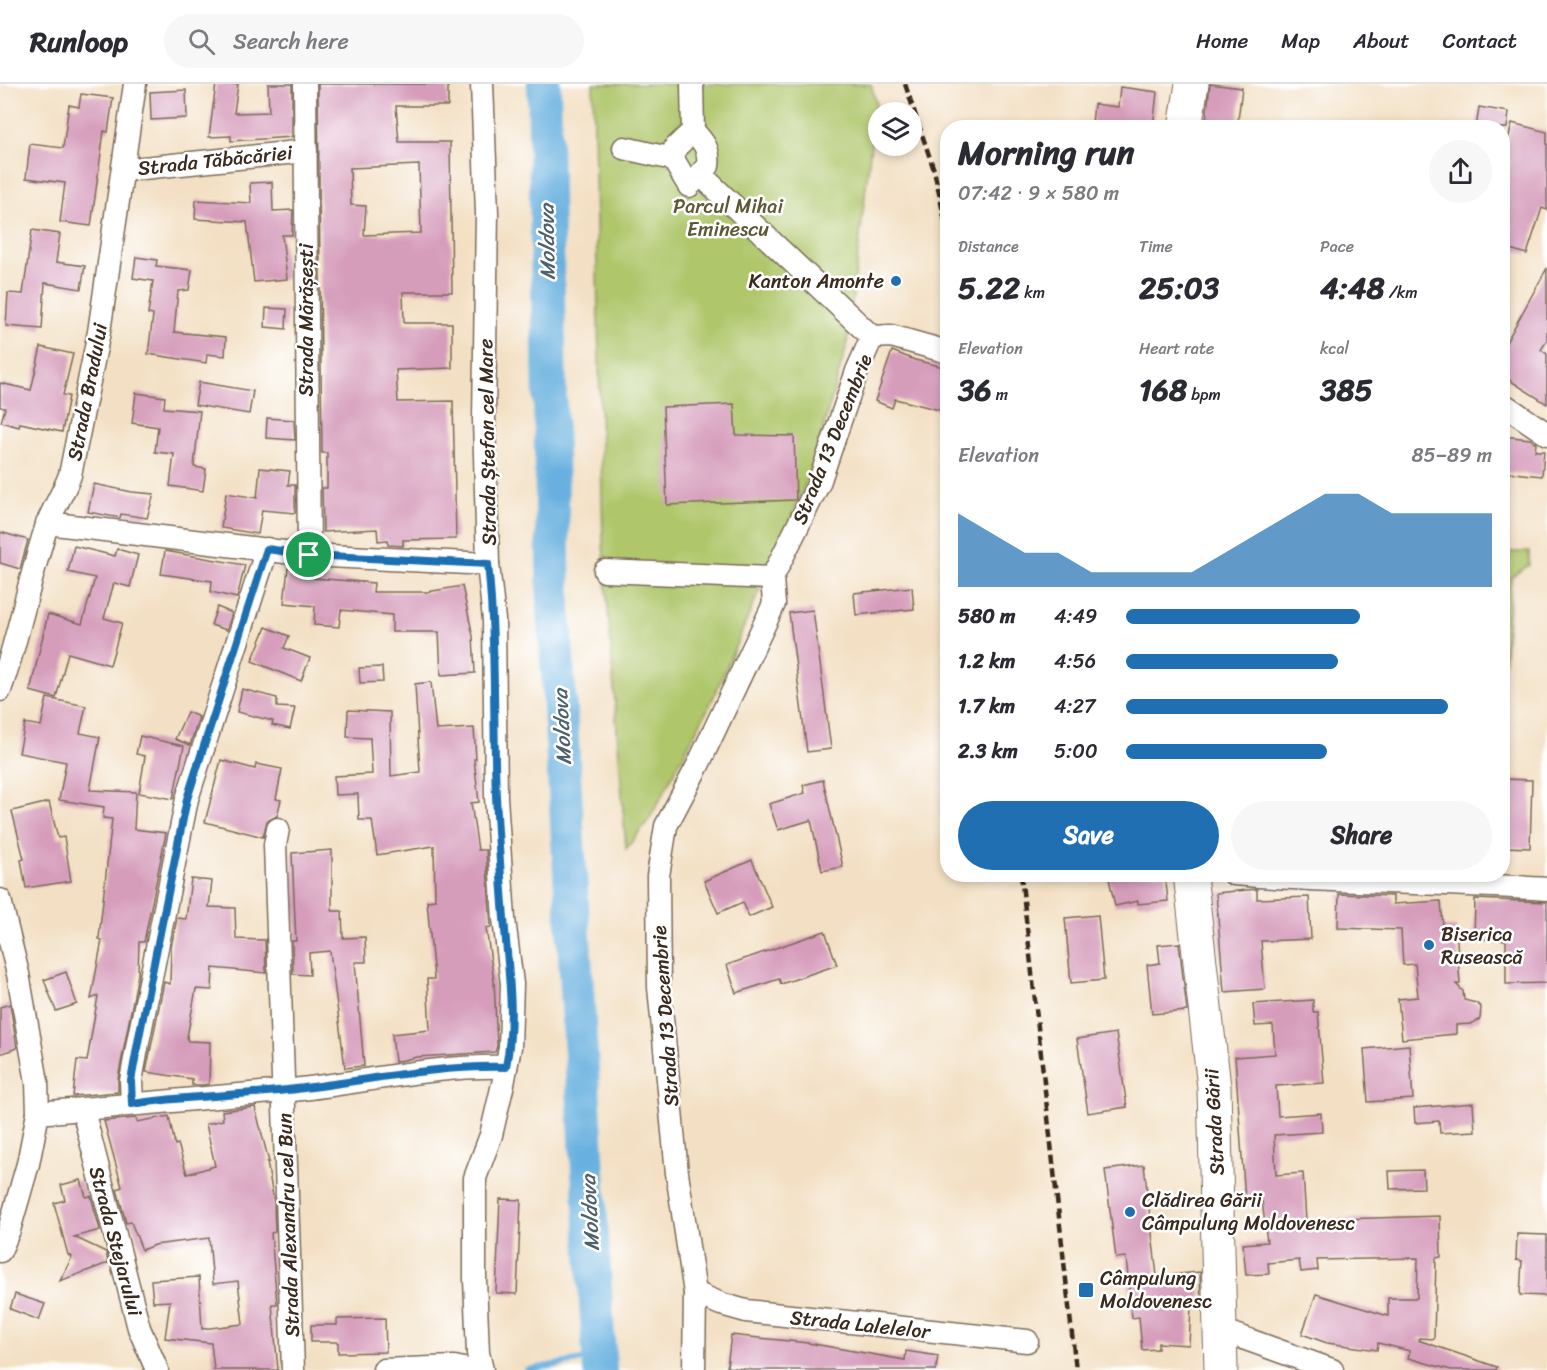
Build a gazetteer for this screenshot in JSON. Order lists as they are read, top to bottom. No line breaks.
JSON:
{"streets":{"street":["Strada Tăbăcăriei","Strada Mărășești","Strada Bradului","Strada 13 Decembrie","Strada Ștefan cel Mare","Strada Gării","Strada Alexandru cel Bun","Strada Stejarului","Strada Lalelelor"]},"crossings":[["Strada Tăbăcăriei","Strada Mărășești"],["Strada Tăbăcăriei","Strada Bradului"],["Strada 13 Decembrie","Strada Lalelelor"]],"water":["Moldova"],"parks":["Parcul Mihai Eminescu"],"places":{"other":["Kanton Amonte","Biserica Rusească","Clădirea Gării Câmpulung Moldovenesc"],"transit":["Câmpulung Moldovenesc"]},"page":{"header":"Runloop","search":"Search here","nav":["Home","Map","About","Contact"],"heading":["Morning run","07:42 · 9 × 580 m"],"stats":[["Distance","5.22 km"],["Time","25:03"],["Pace","4:48 /km"],["Elevation","36 m"],["Heart rate","168 bpm"],["kcal","385"]],"chart":["Elevation","85–89 m"],"list":[{"name":"580 m","note":"4:49"},{"name":"1.2 km","note":"4:56"},{"name":"1.7 km","note":"4:27"},{"name":"2.3 km","note":"5:00"}],"buttons":["Save","Share"]}}
